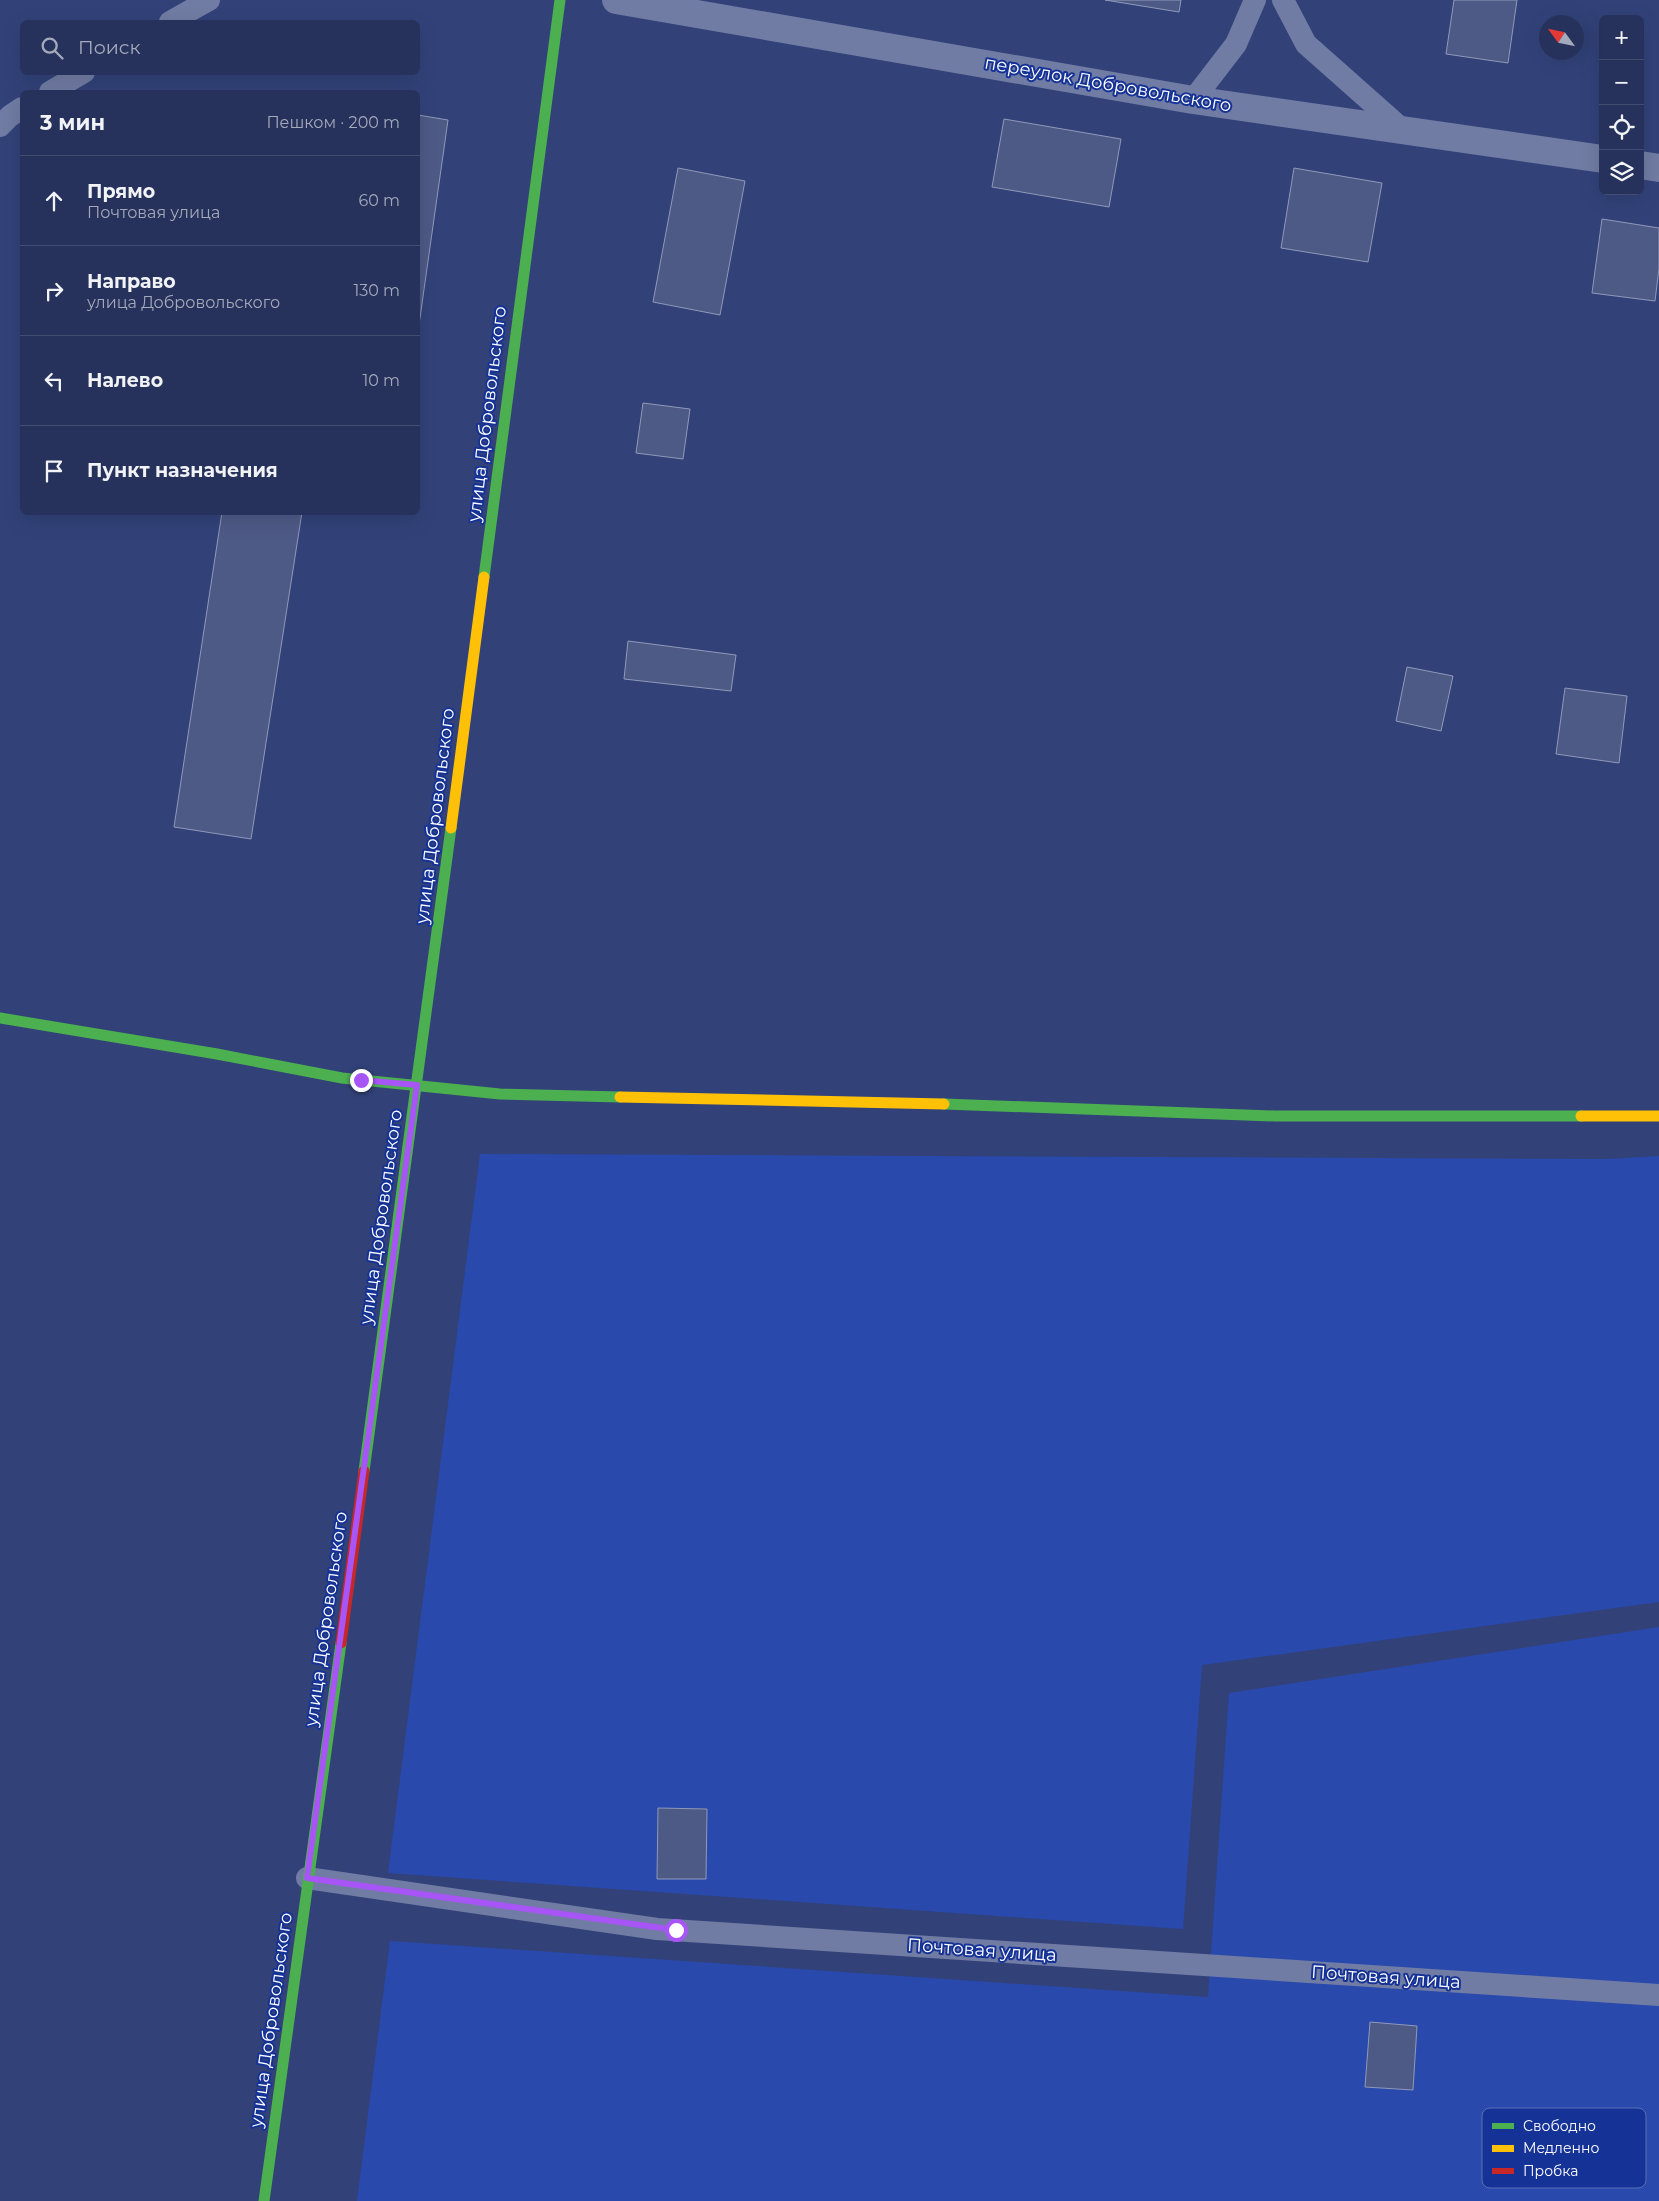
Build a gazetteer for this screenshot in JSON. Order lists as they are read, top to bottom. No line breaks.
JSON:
{"streets":{"street":["переулок Добровольского","улица Добровольского"],"lane":["Почтовая улица"]},"crossings":[["улица Добровольского","Почтовая улица"]],"legend":["Свободно","Медленно","Пробка"],"north":"top left","page":{"map_buttons":["+","−"],"search":"Поиск","heading":["3 мин","Пешком · 200 m"],"list":[["Прямо","Почтовая улица","60 m"],["Направо","улица Добровольского","130 m"],["Налево","10 m"],"Пункт назначения"]}}
